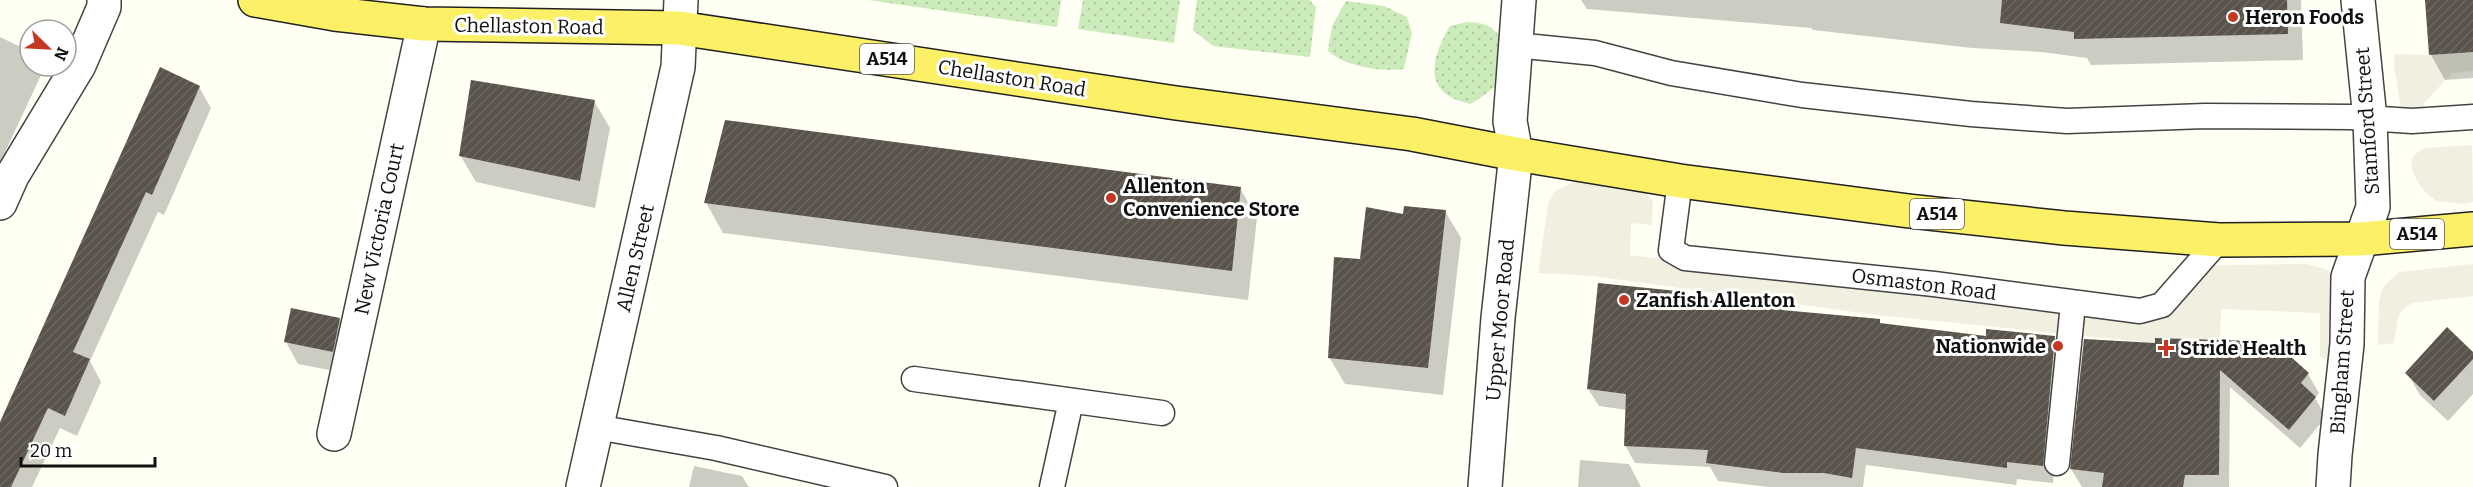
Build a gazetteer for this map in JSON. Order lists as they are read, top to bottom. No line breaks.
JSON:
{"streets":{"main road":["Chellaston Road","A514"],"street":["Stamford Street","New Victoria Court","Allen Street","Upper Moor Road","Bingham Street"],"lane":["Osmaston Road"]},"crossings":[["Chellaston Road","A514"],["Chellaston Road","New Victoria Court"],["Chellaston Road","Allen Street"],["Chellaston Road","Upper Moor Road"],["A514","Stamford Street"],["A514","Osmaston Road"],["A514","Upper Moor Road"],["A514","Bingham Street"],["Stamford Street","Bingham Street"]],"places":{"other":["Heron Foods","Allenton Convenience Store","Zanfish Allenton","Nationwide"],"health":["Stride Health"]},"scale_bar":"20 m","north":"bottom right"}
